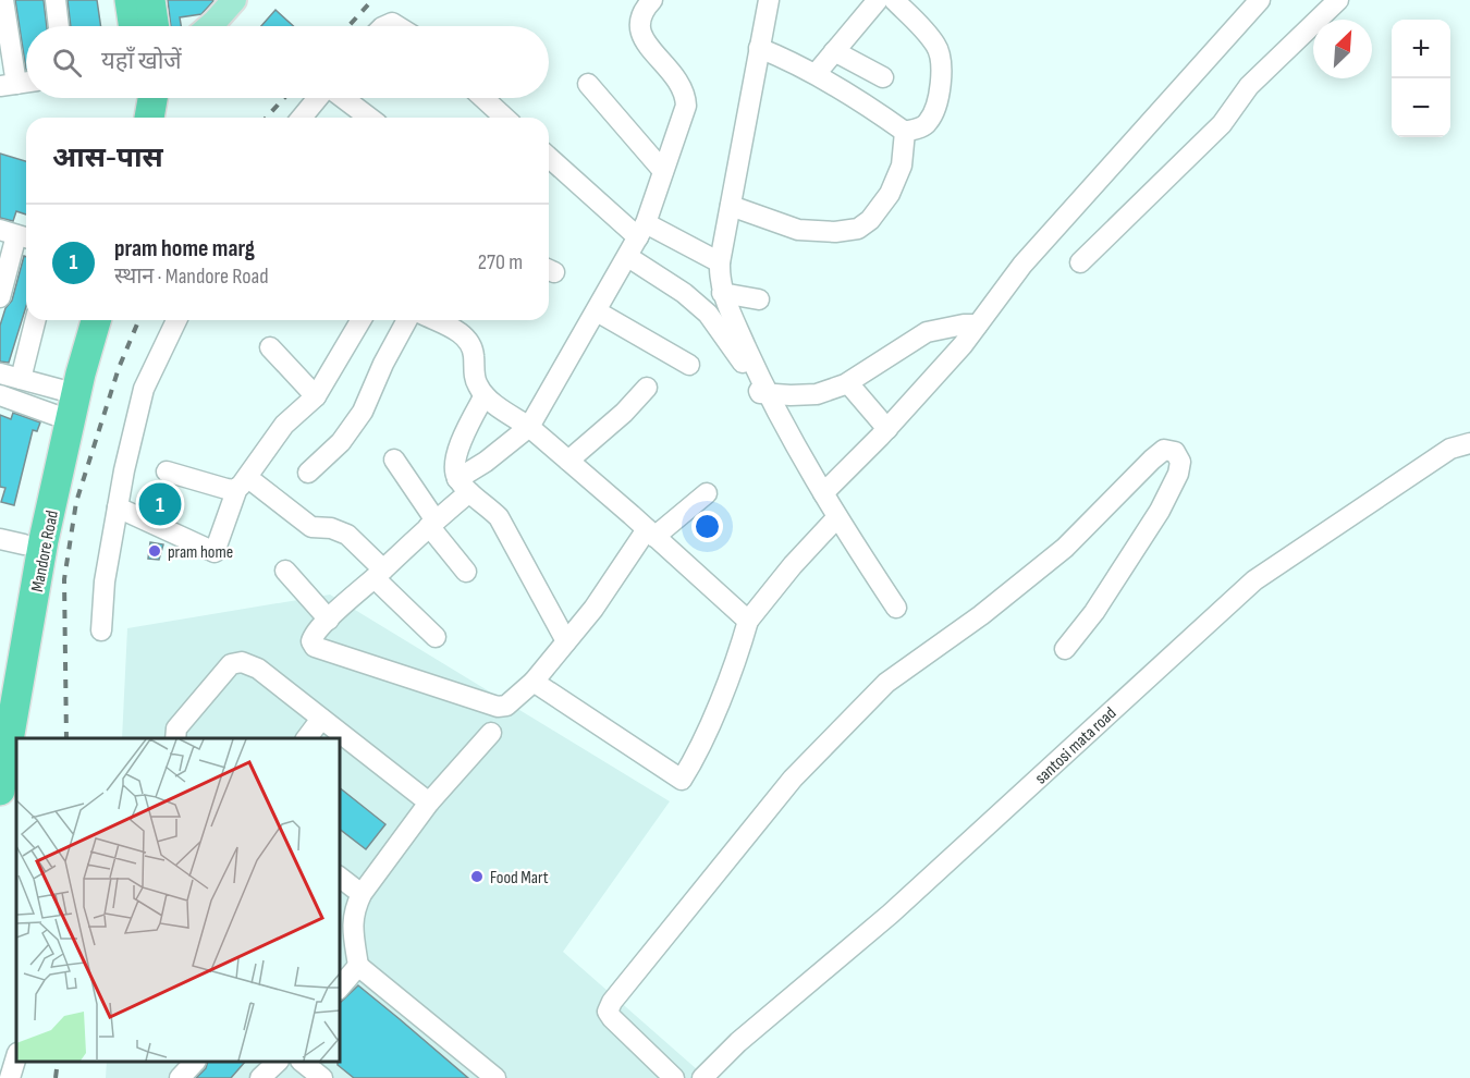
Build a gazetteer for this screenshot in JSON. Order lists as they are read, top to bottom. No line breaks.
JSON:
{"streets":{"highway":["Mandore Road"],"street":["santosi mata road"]},"places":["pram home","Food Mart"],"north":"top right","page":{"map_buttons":["+","−"],"search":"यहाँ खोजें","heading":"आस-पास","list":[{"mark":"1","name":"pram home marg","note":"स्थान · Mandore Road","value":"270 m"}],"pins":"1"}}
